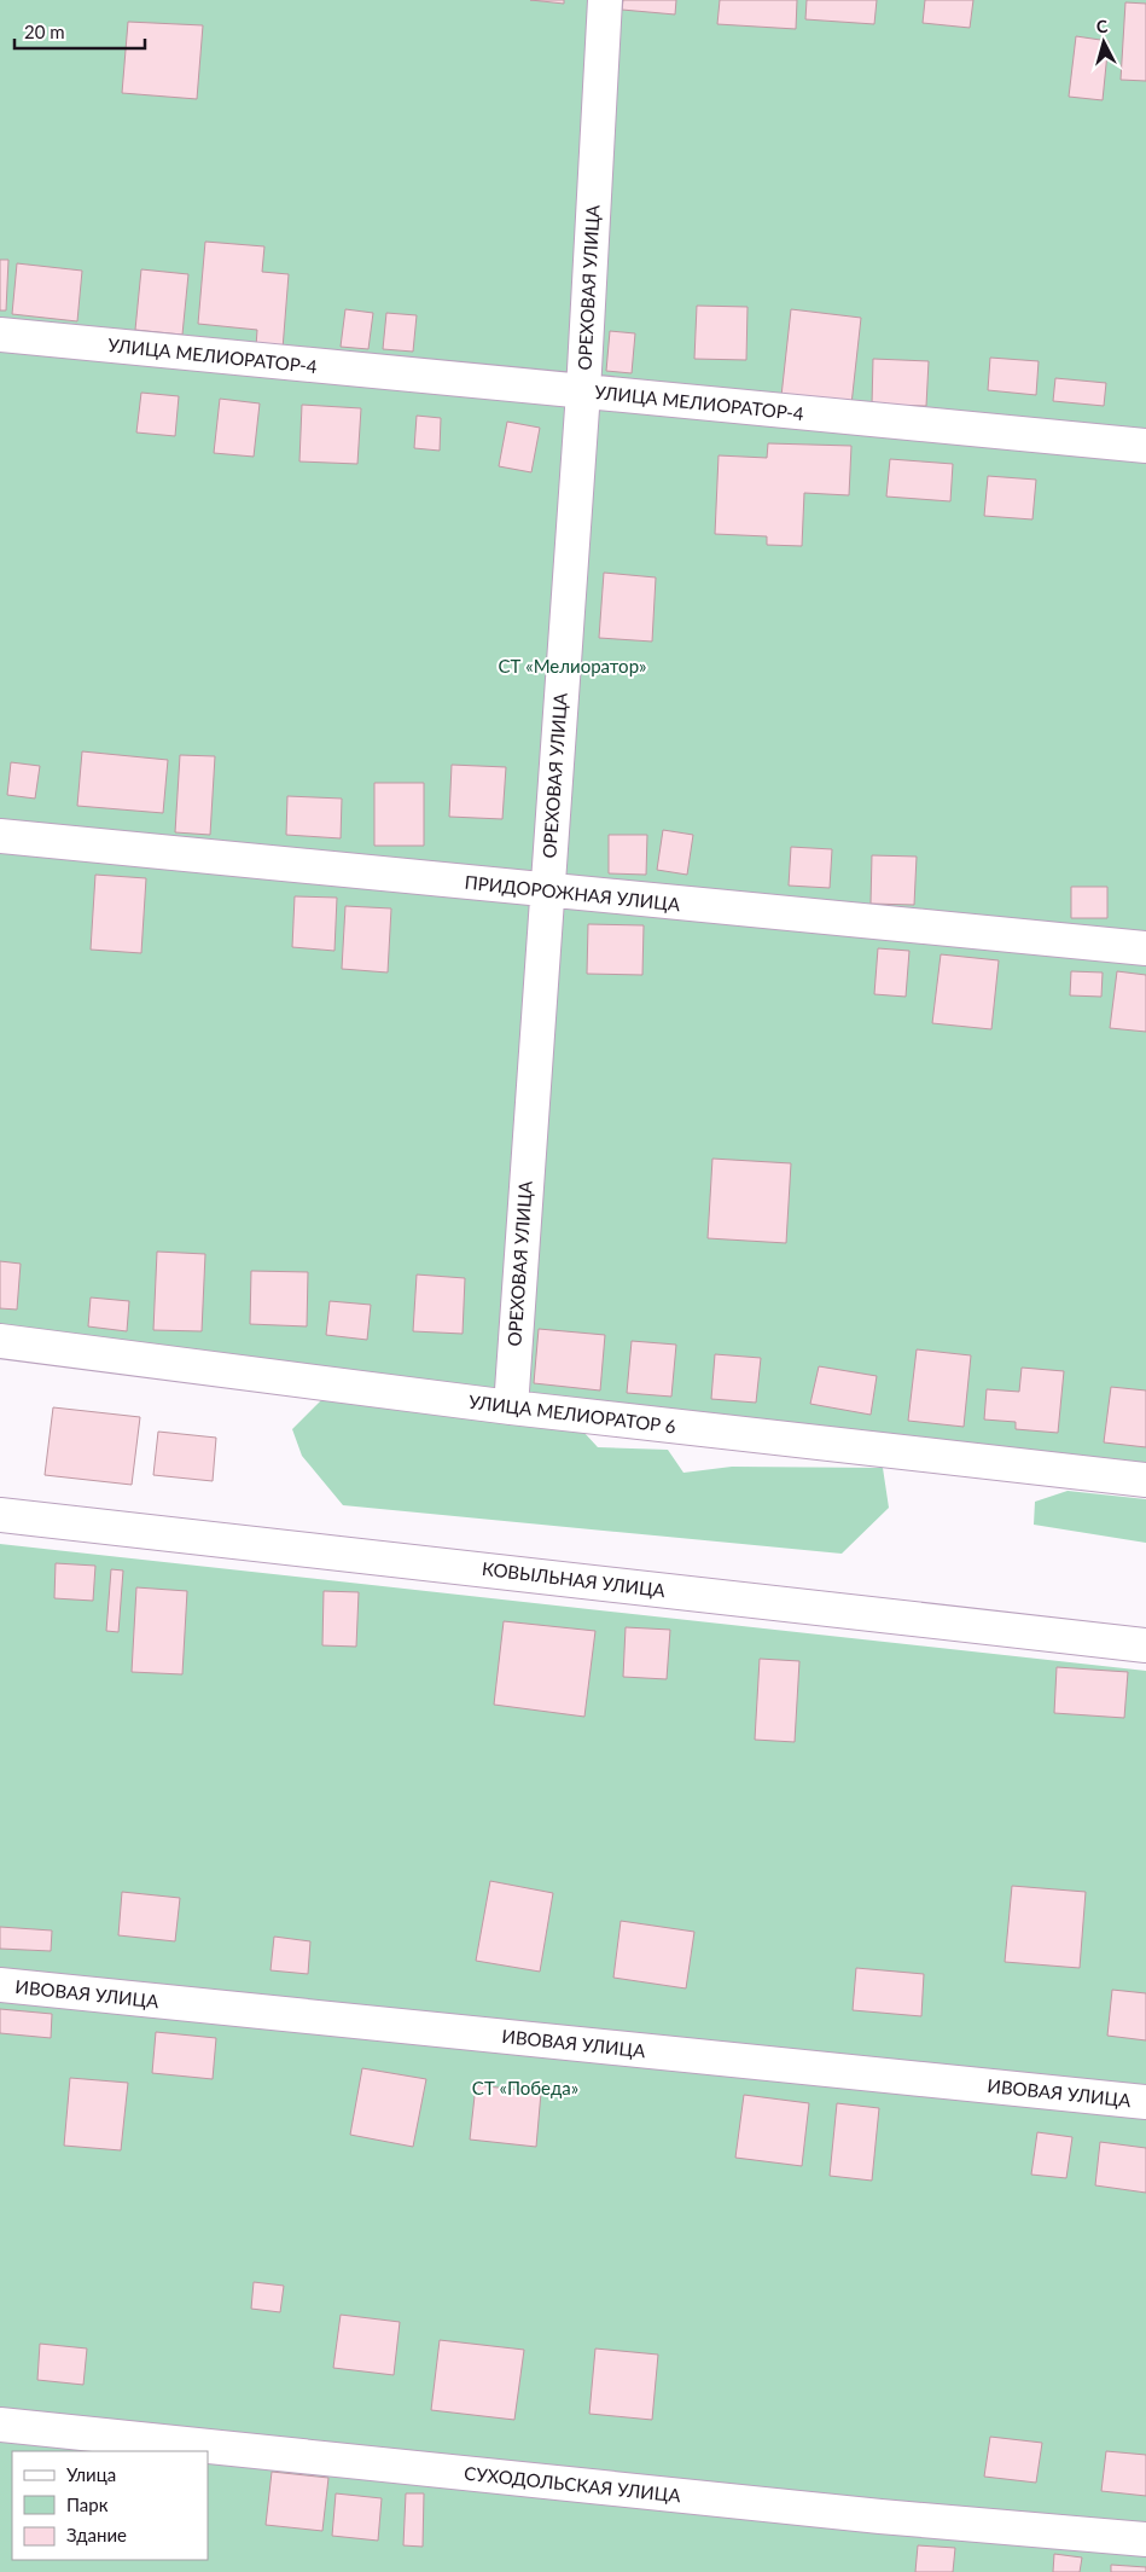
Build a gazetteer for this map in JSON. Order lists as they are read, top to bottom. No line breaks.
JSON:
{"streets":{"street":["ОРЕХОВАЯ УЛИЦА","УЛИЦА МЕЛИОРАТОР-4","ПРИДОРОЖНАЯ УЛИЦА","УЛИЦА МЕЛИОРАТОР 6","КОВЫЛЬНАЯ УЛИЦА","ИВОВАЯ УЛИЦА","СУХОДОЛЬСКАЯ УЛИЦА"]},"crossings":[["ОРЕХОВАЯ УЛИЦА","УЛИЦА МЕЛИОРАТОР-4"],["ОРЕХОВАЯ УЛИЦА","ПРИДОРОЖНАЯ УЛИЦА"],["ОРЕХОВАЯ УЛИЦА","УЛИЦА МЕЛИОРАТОР 6"]],"parks":["СТ «Мелиоратор»","СТ «Победа»"],"legend":["Улица","Парк","Здание"],"scale_bar":"20 m","north":"top"}
